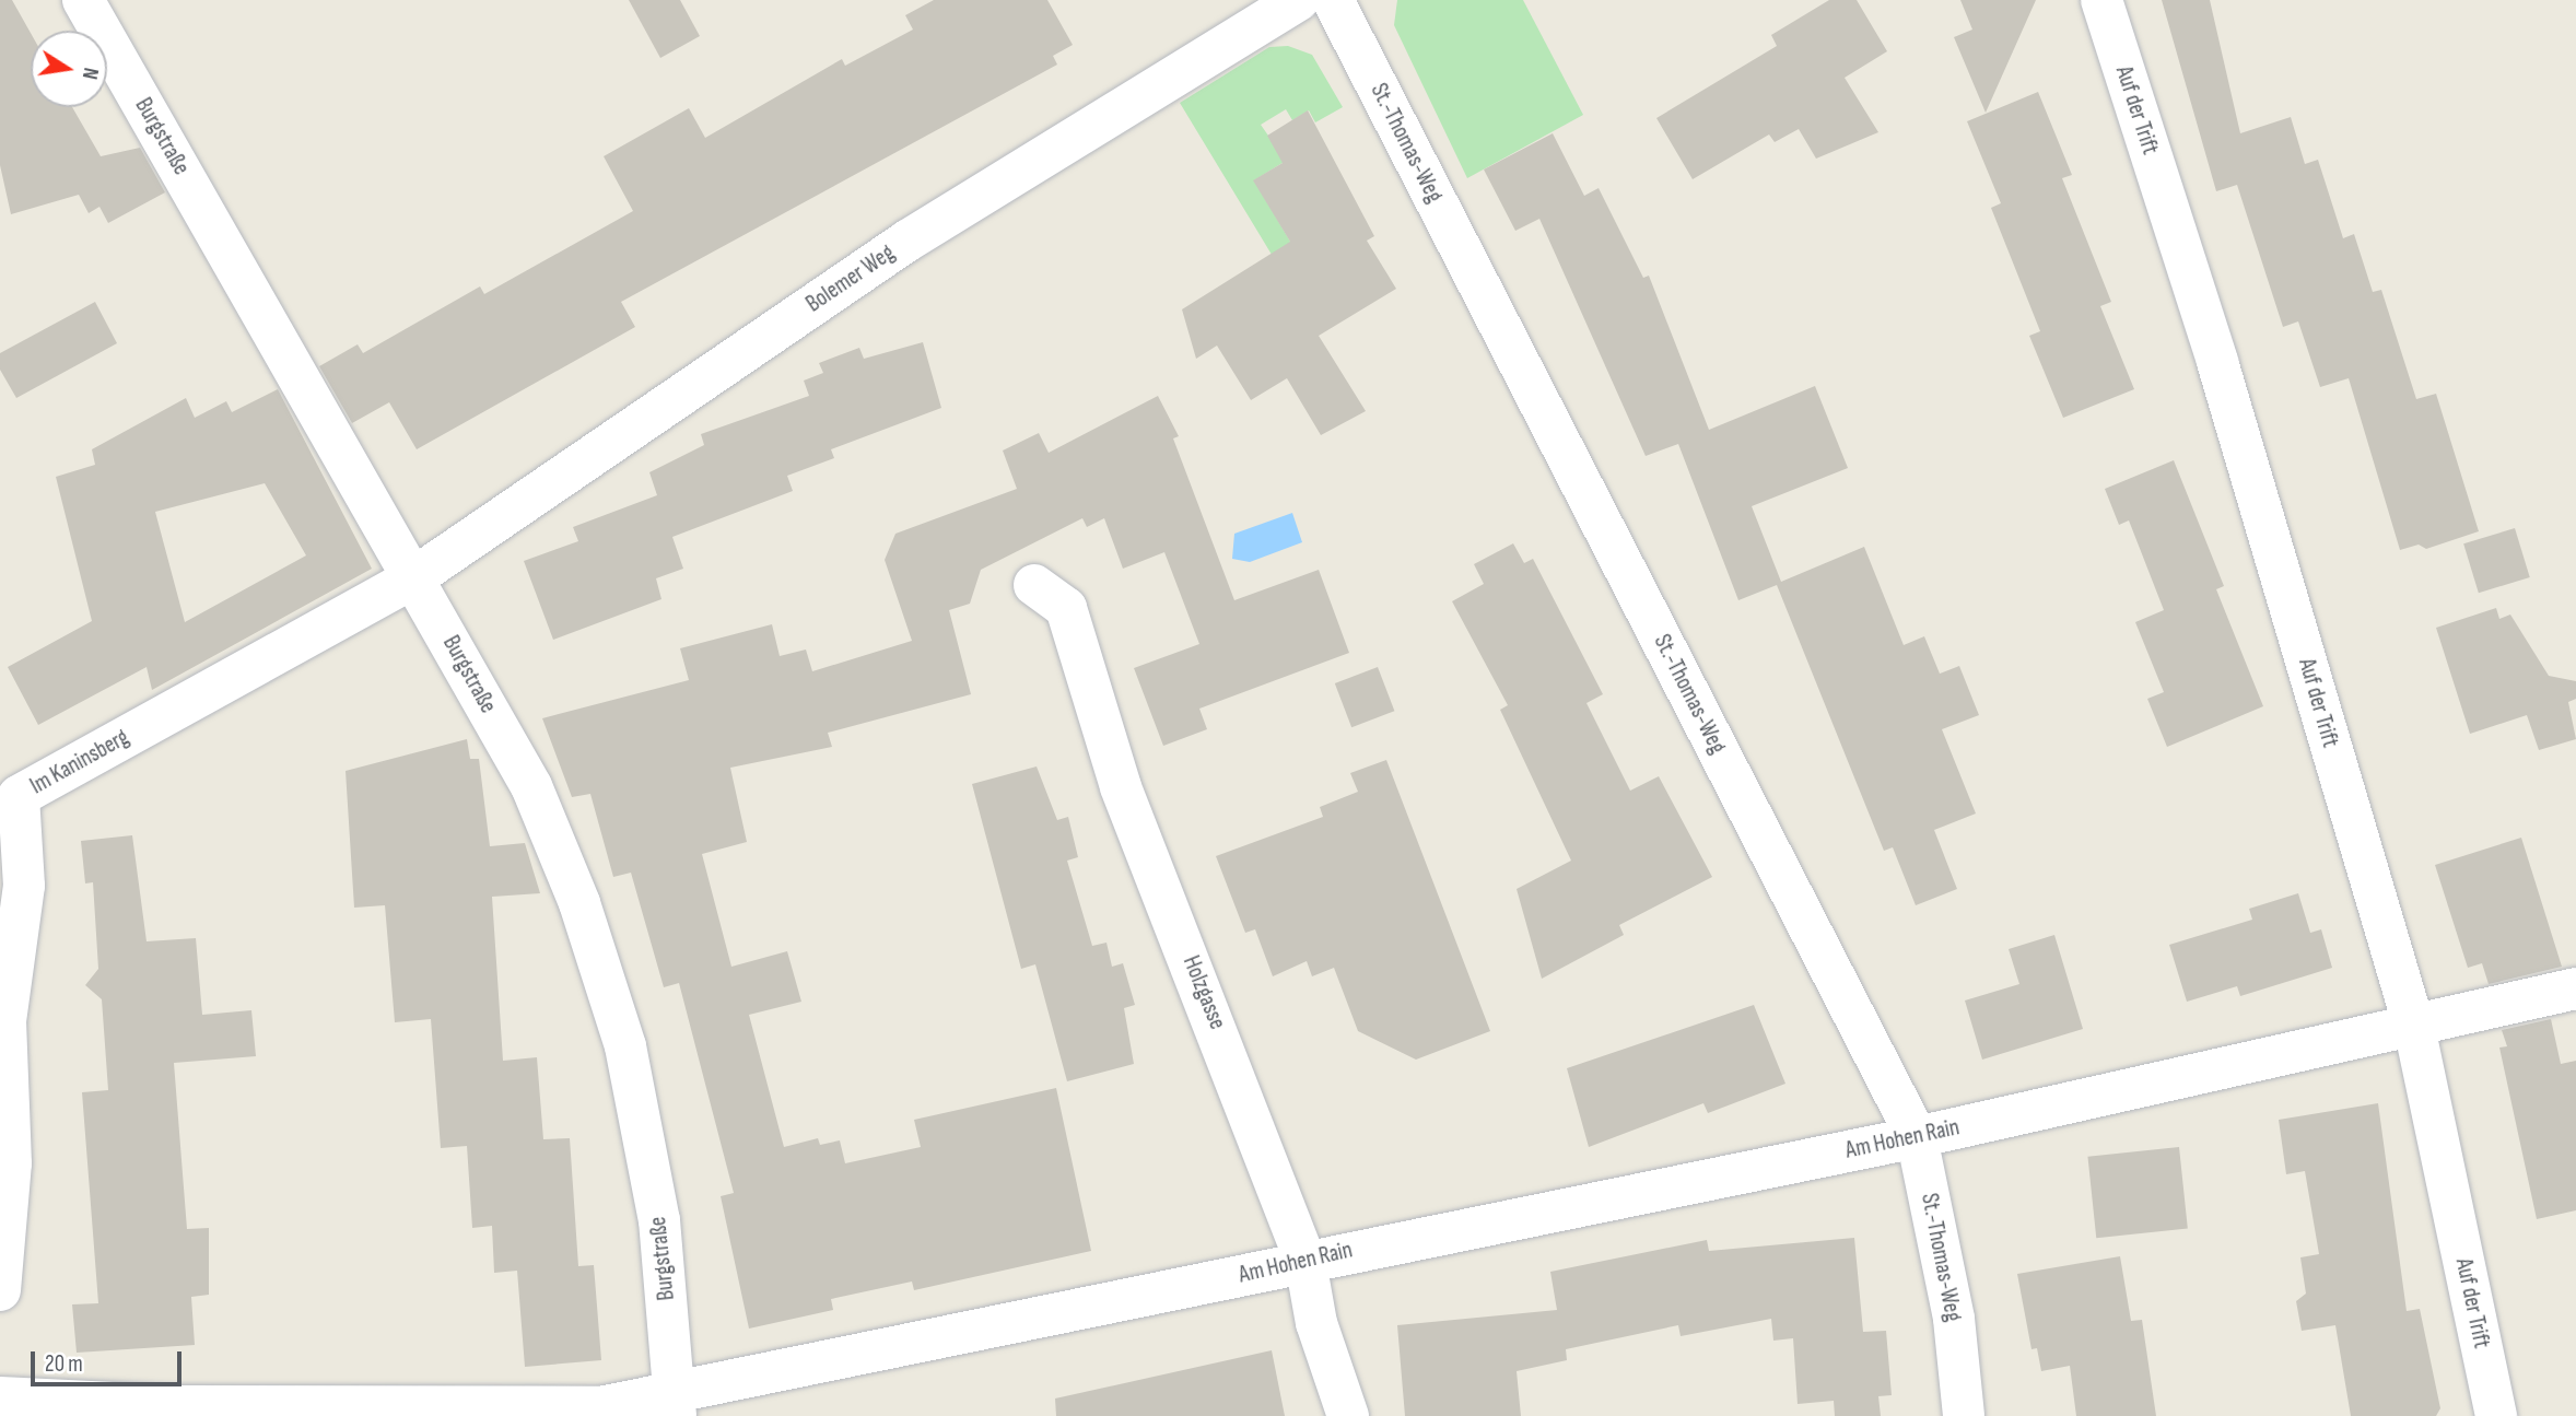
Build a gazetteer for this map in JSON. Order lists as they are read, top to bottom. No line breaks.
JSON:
{"streets":{"street":["Auf der Trift","Burgstraße","St.-Thomas-Weg","Bolemer Weg","Im Kaninsberg","Holzgasse","Am Hohen Rain"]},"crossings":[["Auf der Trift","Am Hohen Rain"],["Burgstraße","Bolemer Weg"],["Burgstraße","Im Kaninsberg"],["Burgstraße","Am Hohen Rain"],["St.-Thomas-Weg","Am Hohen Rain"],["Bolemer Weg","Im Kaninsberg"],["Holzgasse","Am Hohen Rain"]],"scale_bar":"20 m","north":"right"}
